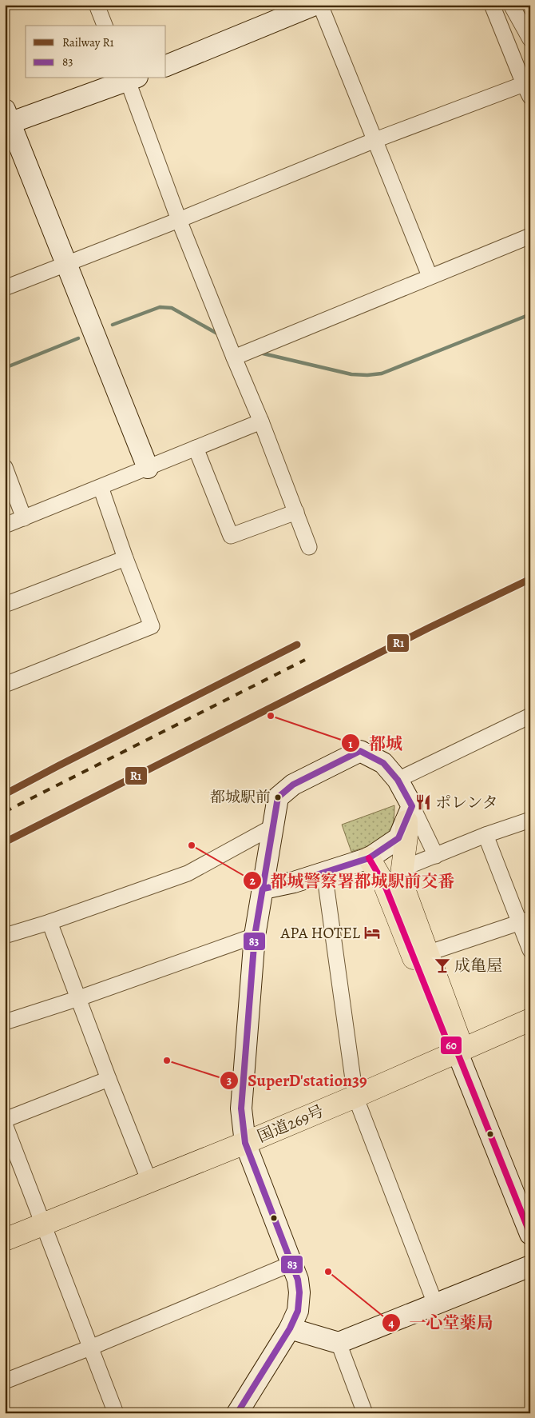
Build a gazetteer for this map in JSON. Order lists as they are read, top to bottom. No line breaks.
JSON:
{"streets":{"main road":["国道269号"]},"places":{"other":["都城","都城駅前","都城警察署都城駅前交番","SuperD'station39","一心堂薬局"],"restaurant":["ポレンタ"],"hotel":["APA HOTEL"],"bar":["成亀屋"]},"lines":["rail line R1","transit line 83","transit line 60"],"legend":["Railway R1","83"]}
